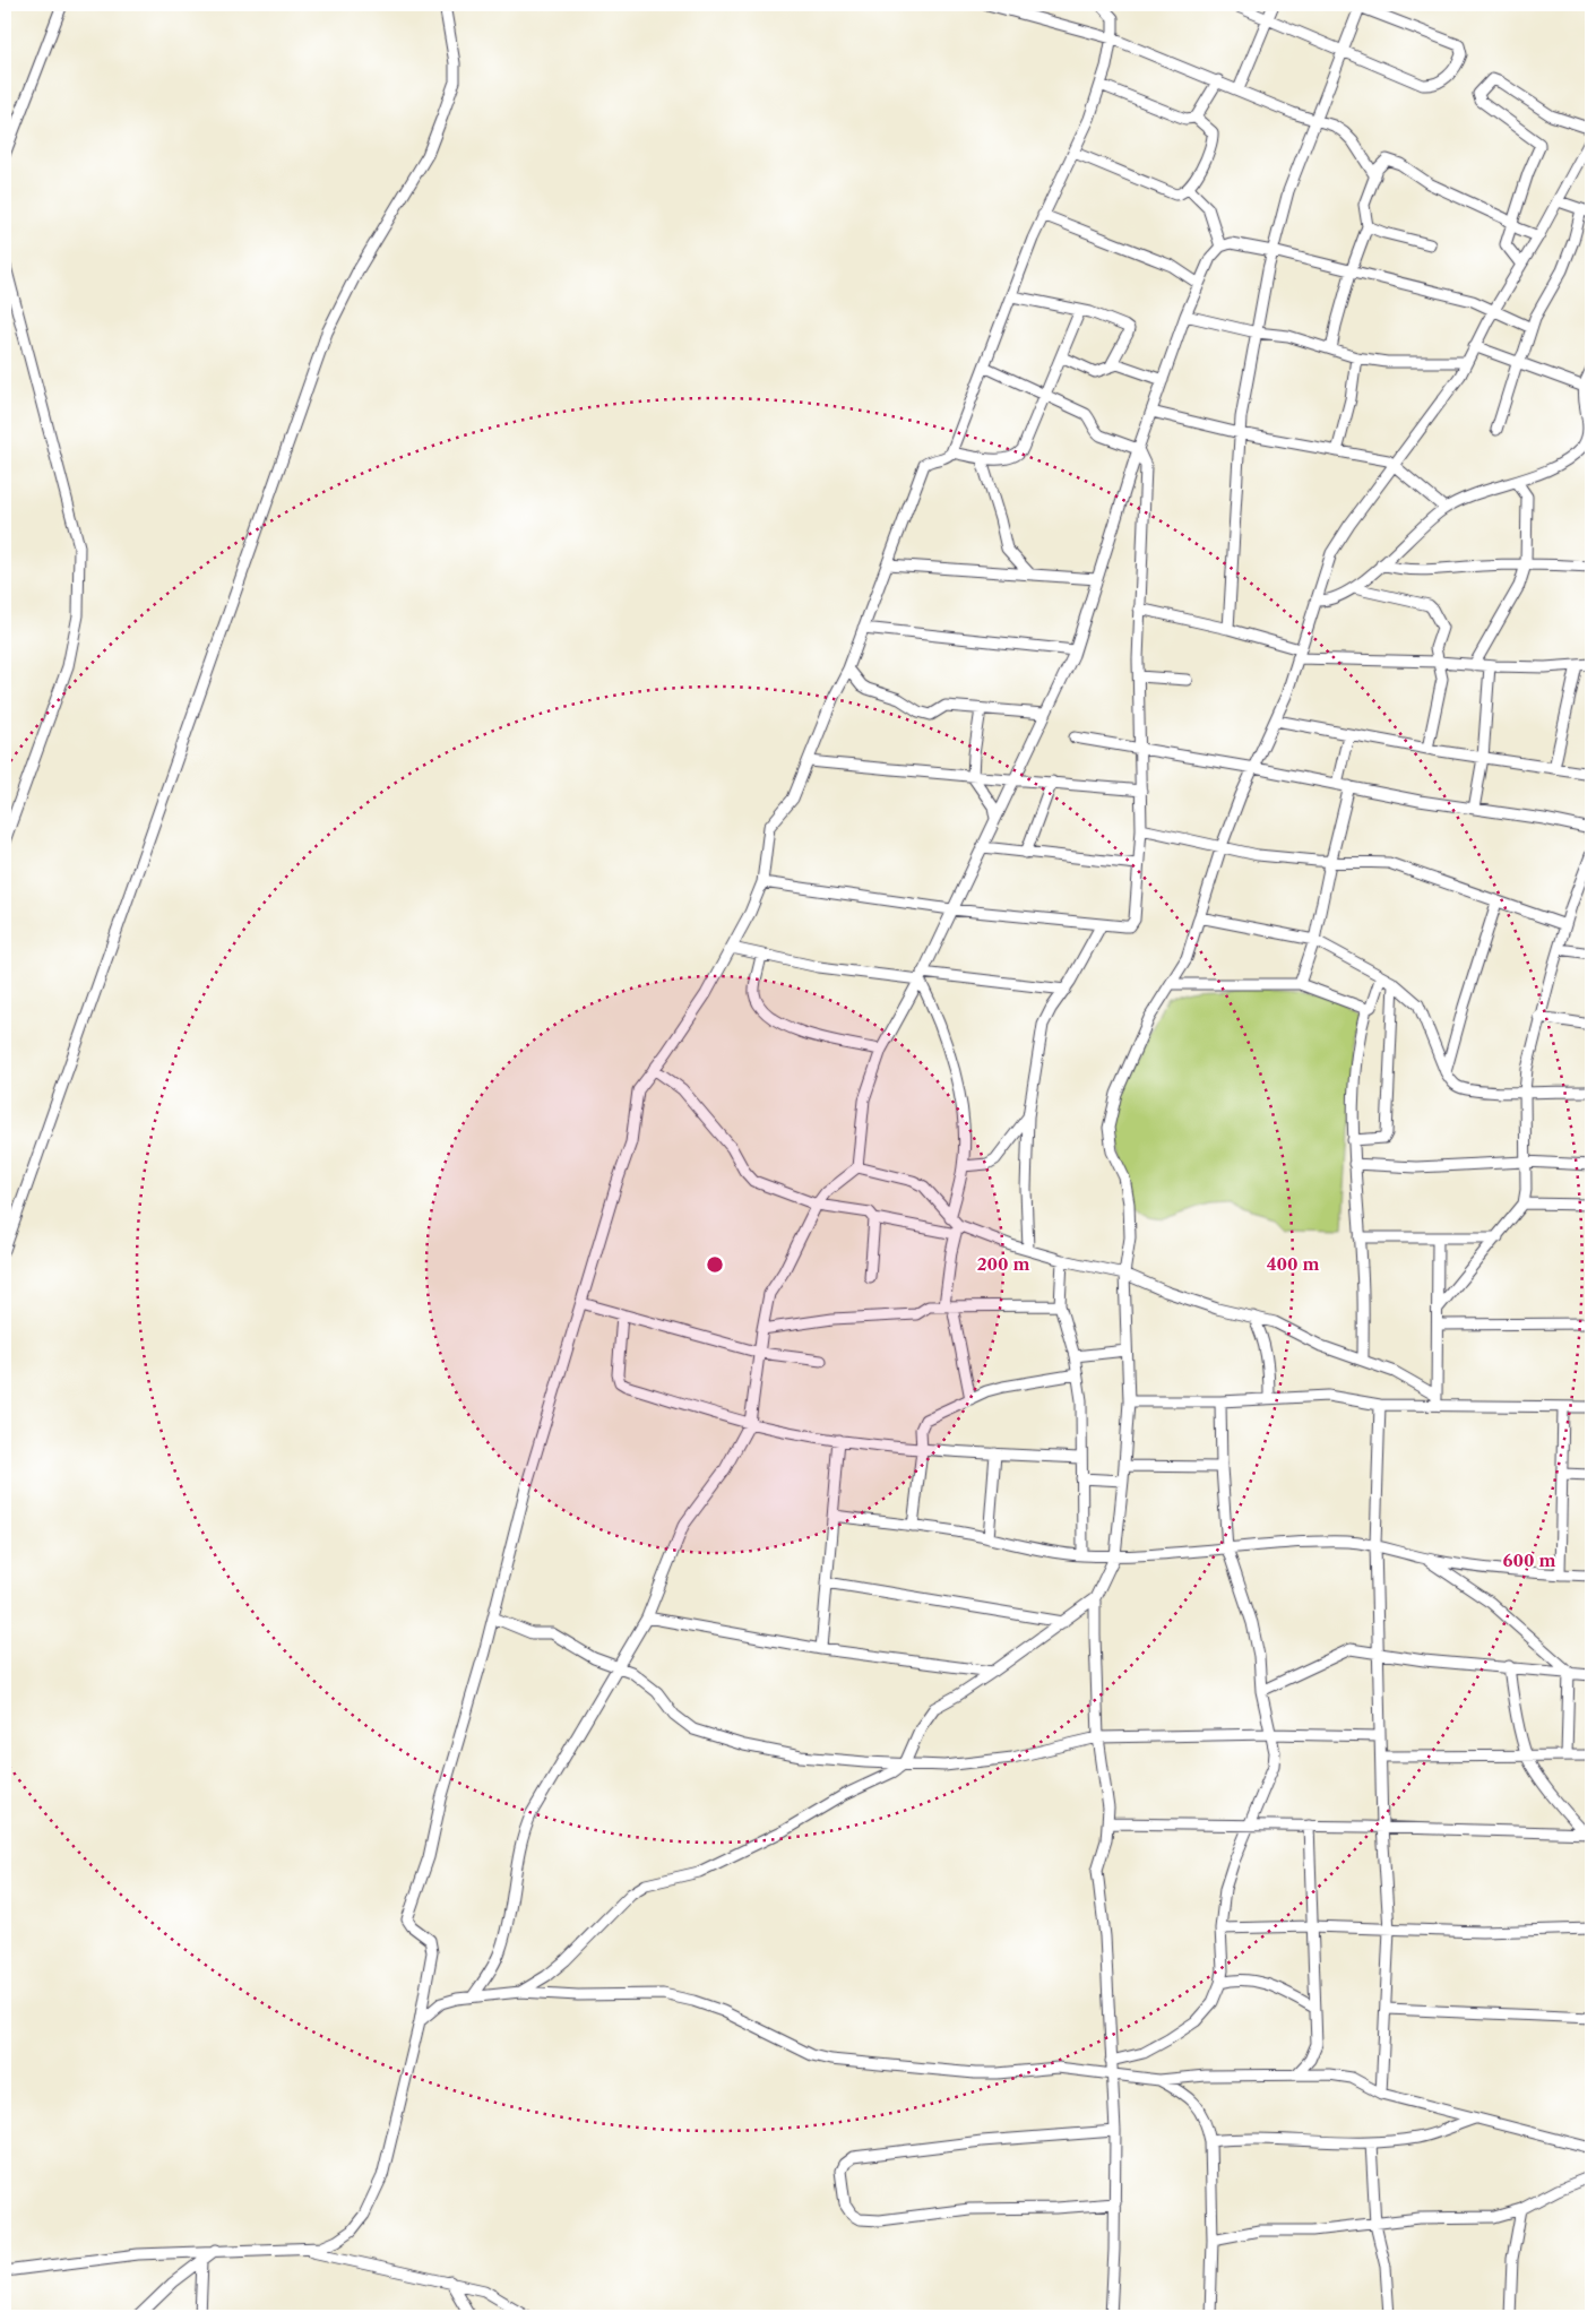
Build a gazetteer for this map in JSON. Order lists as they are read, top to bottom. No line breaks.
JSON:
{"rings":["200 m","400 m","600 m"]}
